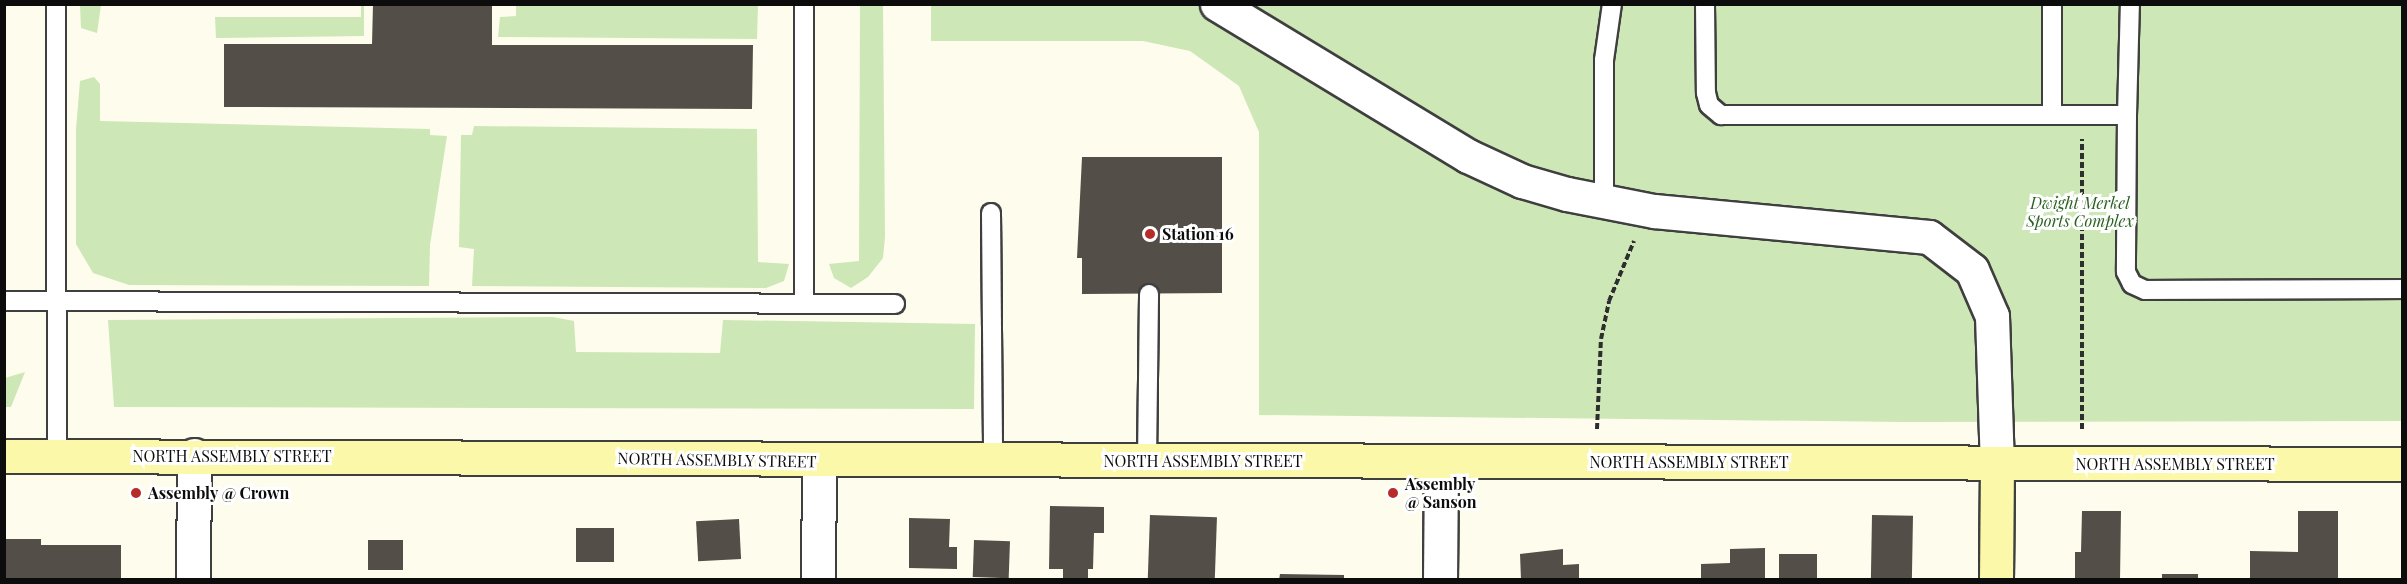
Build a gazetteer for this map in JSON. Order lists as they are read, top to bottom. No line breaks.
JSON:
{"streets":{"main road":["NORTH ASSEMBLY STREET"]},"parks":["Dwight Merkel Sports Complex"],"places":["Station 16","Assembly @ Crown","Assembly @ Sanson"]}
